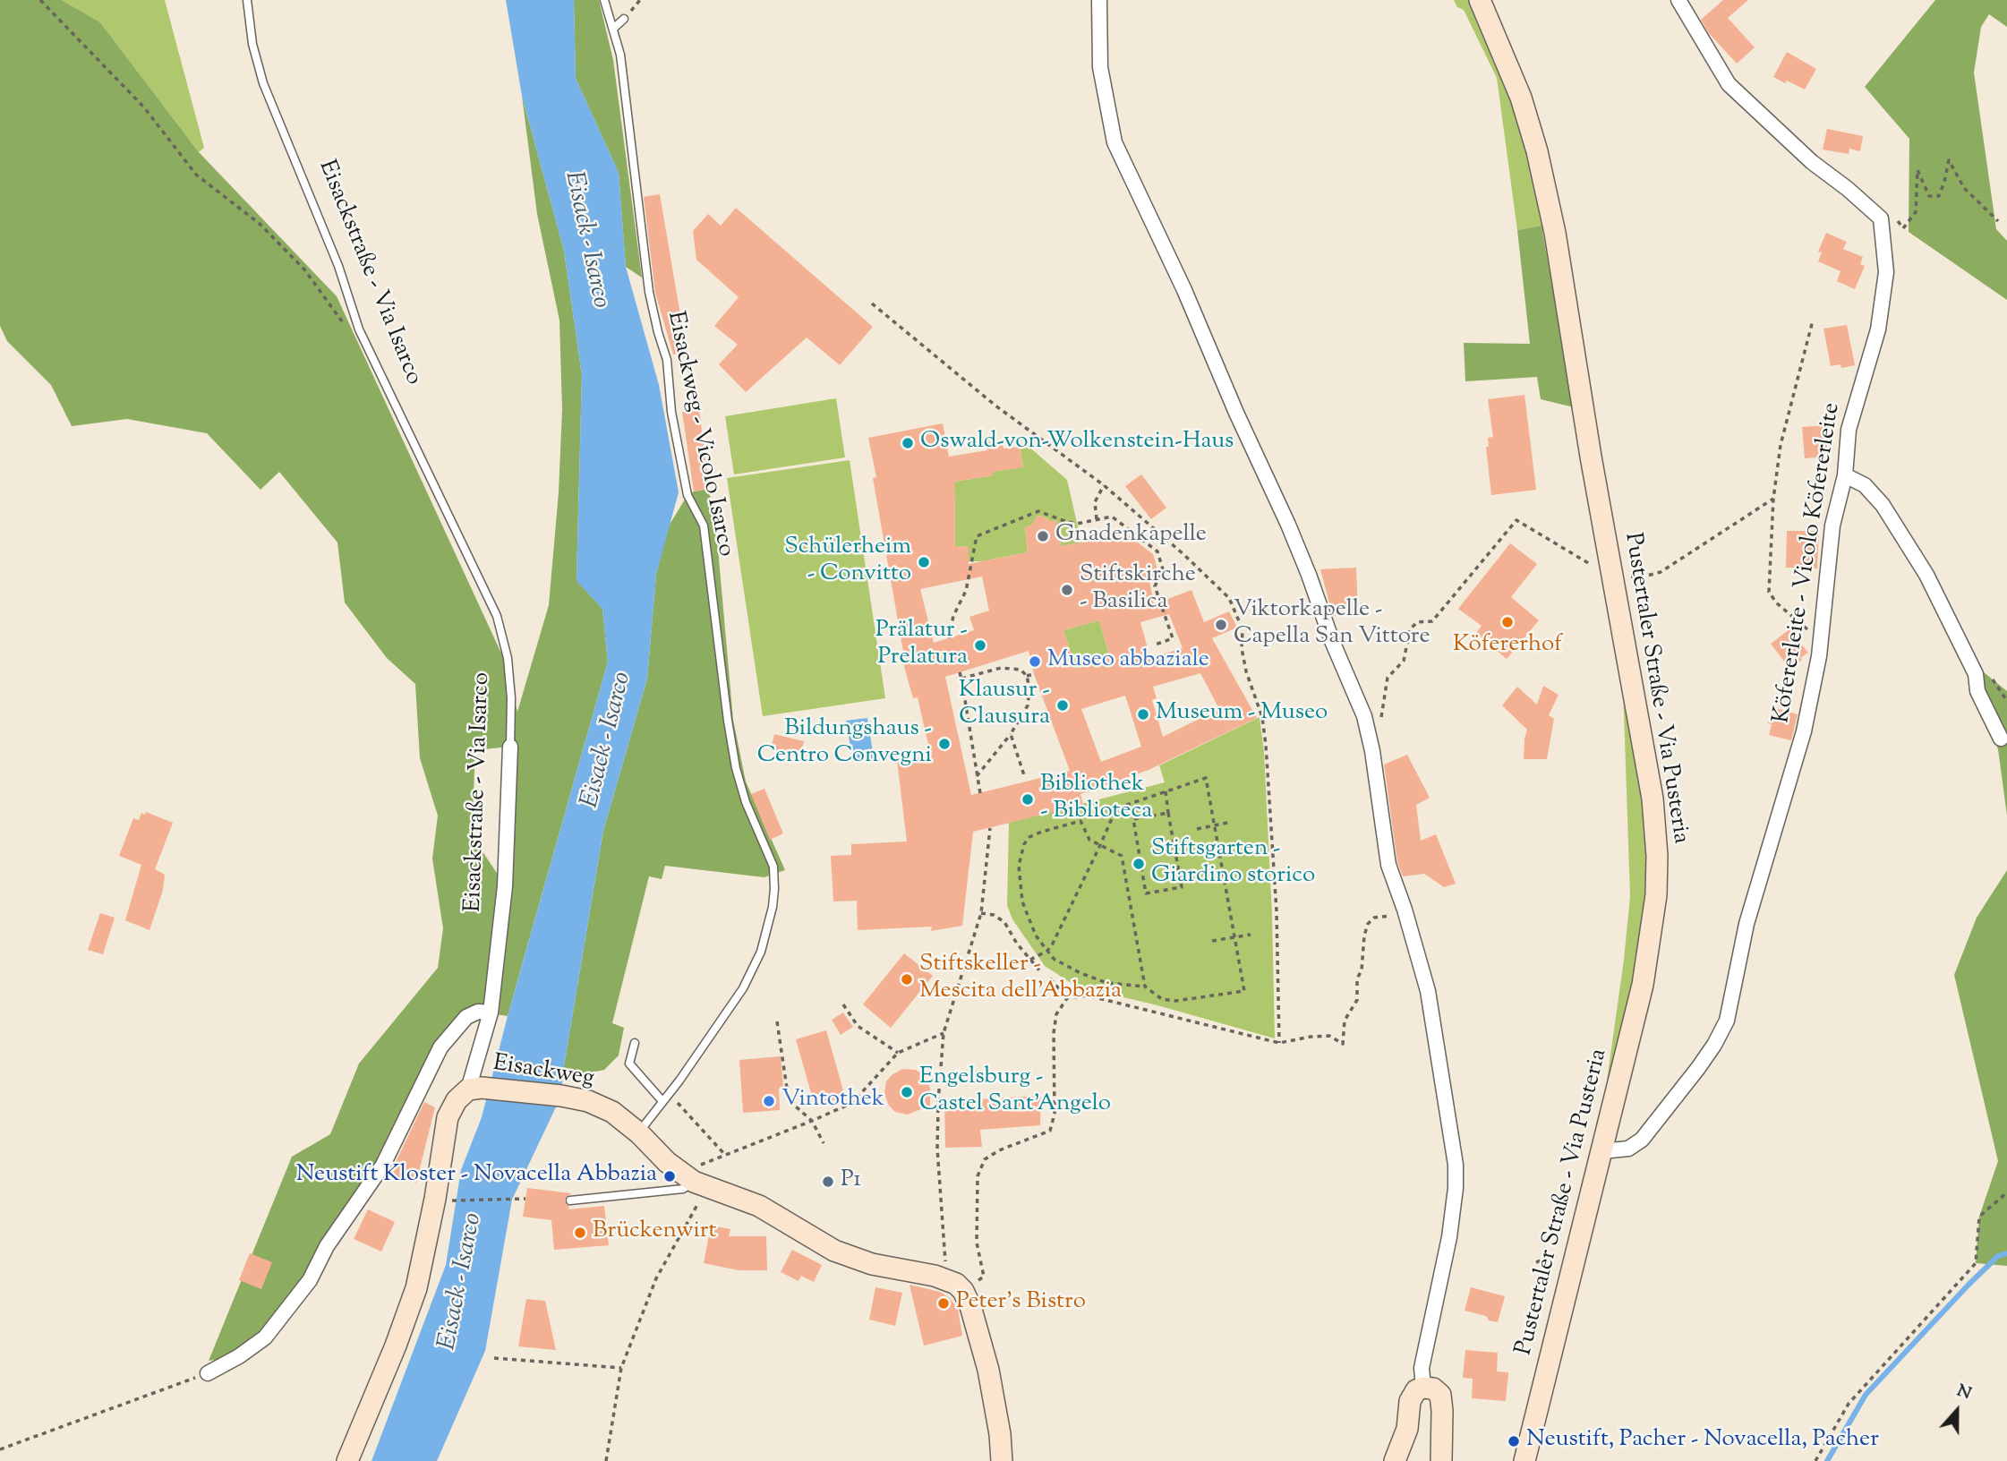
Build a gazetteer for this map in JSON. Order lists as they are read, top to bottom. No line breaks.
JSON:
{"streets":{"main road":["Eisackstraße - Via Isarco","Pustertaler Straße - Via Pusteria","Eisackweg"],"street":["Köfererleite - Vicolo Köfererleite"],"lane":["Eisackweg - Vicolo Isarco"]},"crossings":[["Eisackstraße - Via Isarco","Eisackweg"],["Eisackweg - Vicolo Isarco","Eisackweg"],["Köfererleite - Vicolo Köfererleite","Pustertaler Straße - Via Pusteria"]],"water":["Eisack - Isarco"],"places":["Oswald-von-Wolkenstein-Haus","Gnadenkapelle","Schülerheim - Convitto","Stiftskirche - Basilica","Köfererhof","Viktorkapelle - Capella San Vittore","Prälatur - Prelatura","Museo abbaziale","Klausur - Clausura","Museum - Museo","Bildungshaus - Centro Convegni","Bibliothek - Biblioteca","Stiftsgarten - Giardino storico","Stiftskeller - Mescita dell'Abbazia","Engelsburg - Castel Sant'Angelo","Vintothek","Neustift Kloster - Novacella Abbazia","P1","Brückenwirt","Peter's Bistro","Neustift, Pacher - Novacella, Pacher"],"north":"top"}
